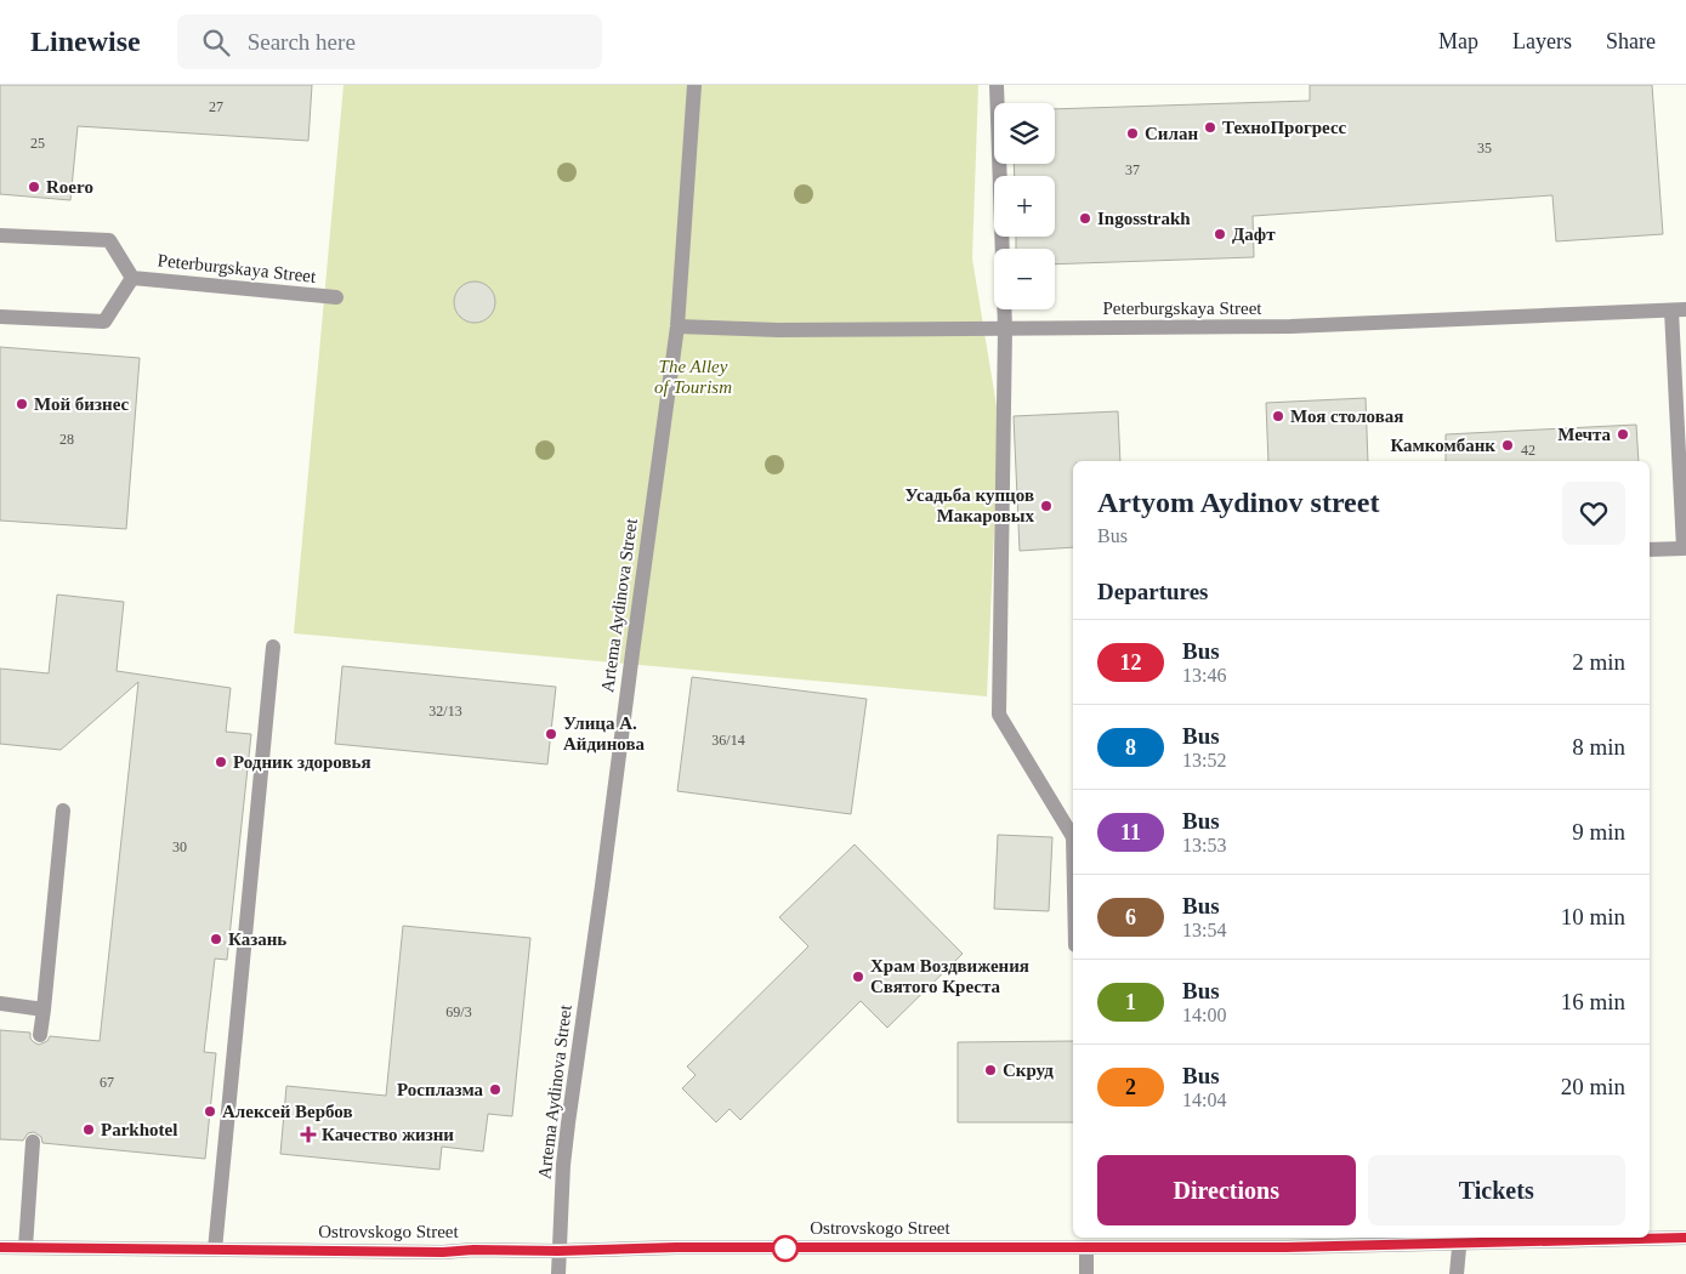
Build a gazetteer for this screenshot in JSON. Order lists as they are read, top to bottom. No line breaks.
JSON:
{"streets":{"street":["Peterburgskaya Street","Artema Aydinova Street","Ostrovskogo Street"]},"crossings":[["Peterburgskaya Street","Artema Aydinova Street"],["Artema Aydinova Street","Ostrovskogo Street"]],"parks":["The Alley of Tourism"],"places":{"other":["ТехноПрогресс","Силан","Roero","Ingosstrakh","Дафт","Мой бизнес","Моя столовая","Мечта","Камкомбанк","Усадьба купцов Макаровых","Улица А. Айдинова","Родник здоровья","Казань","Храм Воздвижения Святого Креста","Скруд","Росплазма","Алексей Вербов","Parkhotel"],"health":["Качество жизни"]},"lines":["bus line 12"],"house_numbers":["27","25","35","37","28","42","32/13","36/14","30","69/3","67"],"page":{"header":"Linewise","search":"Search here","nav":["Map","Layers","Share"],"map_buttons":["+","−"],"heading":[["Artyom Aydinov street","Bus"],"Departures"],"list":[{"mark":"12","name":"Bus","note":"13:46","value":"2 min"},{"mark":"8","name":"Bus","note":"13:52","value":"8 min"},{"mark":"11","name":"Bus","note":"13:53","value":"9 min"},{"mark":"6","name":"Bus","note":"13:54","value":"10 min"},{"mark":"1","name":"Bus","note":"14:00","value":"16 min"},{"mark":"2","name":"Bus","note":"14:04","value":"20 min"}],"buttons":["Directions","Tickets"]}}
